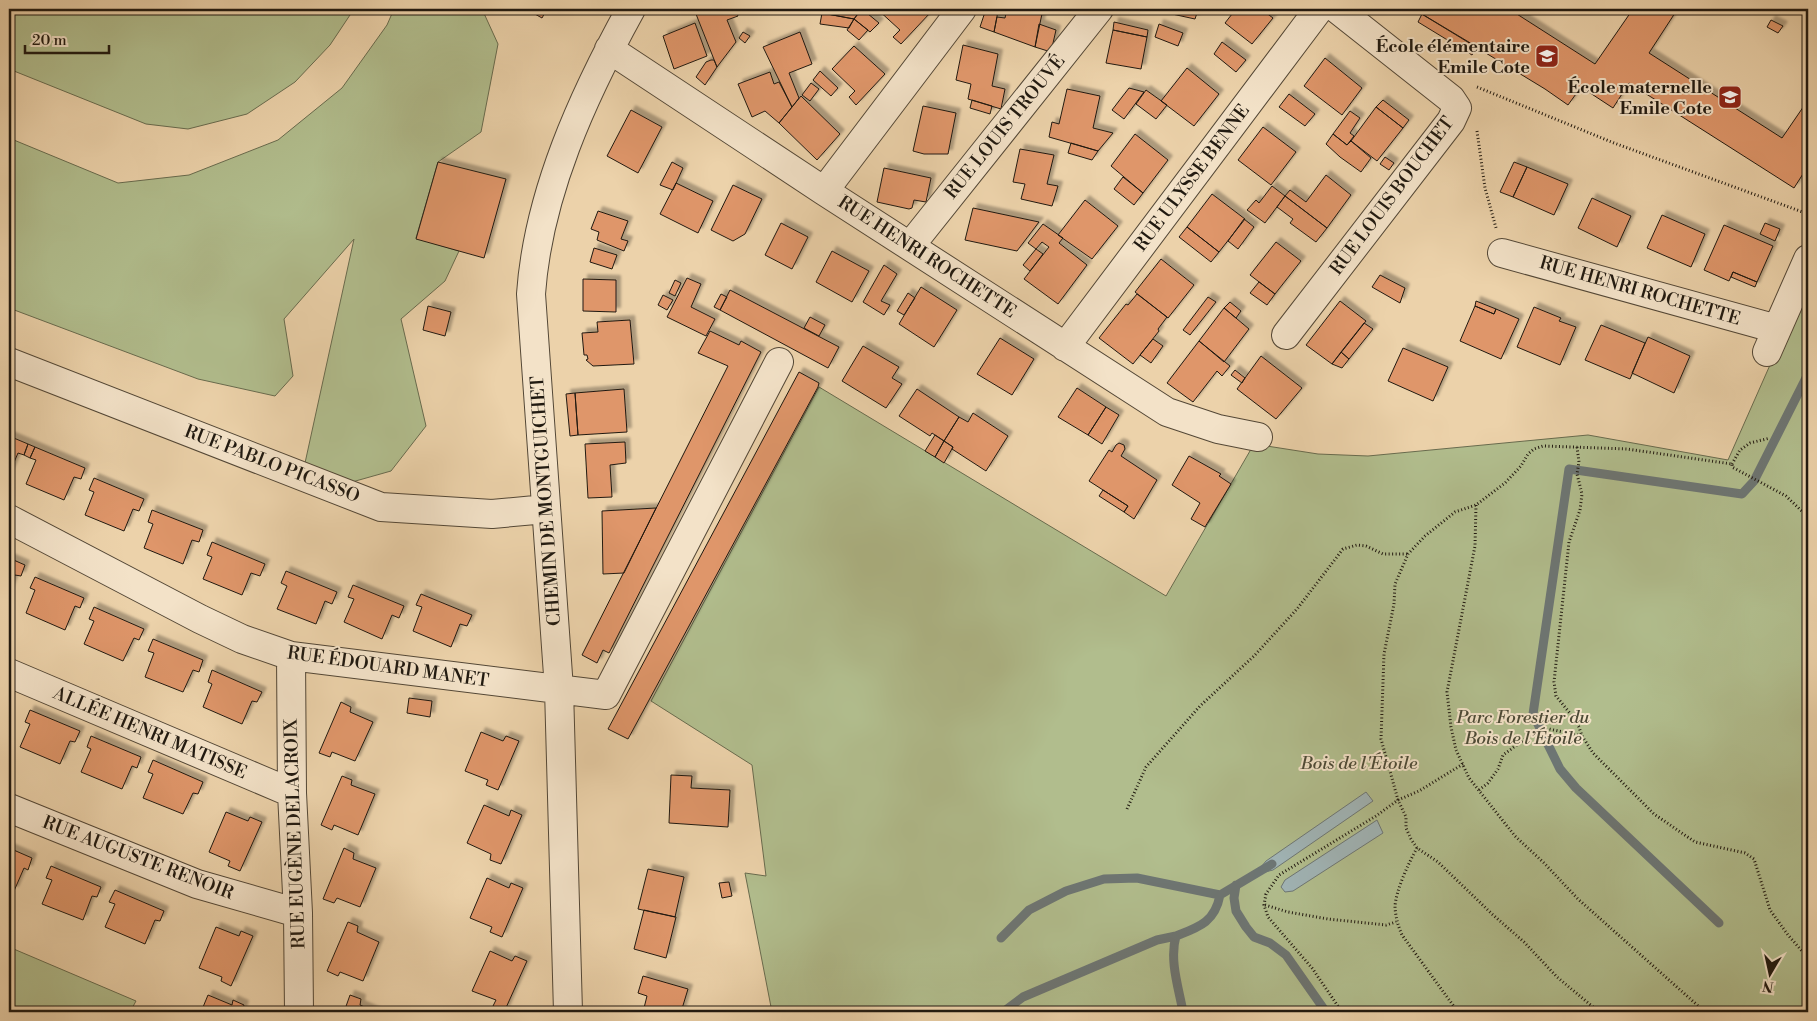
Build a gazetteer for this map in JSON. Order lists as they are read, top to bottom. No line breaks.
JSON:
{"streets":{"street":["RUE LOUIS TROUVÉ","RUE ULYSSE BENNE","RUE LOUIS BOUCHET","RUE HENRI ROCHETTE","RUE PABLO PICASSO","CHEMIN DE MONTGUICHET","RUE ÉDOUARD MANET","ALLÉE HENRI MATISSE","RUE EUGÈNE DELACROIX","RUE AUGUSTE RENOIR"]},"crossings":[["RUE LOUIS TROUVÉ","RUE HENRI ROCHETTE"],["RUE ULYSSE BENNE","RUE HENRI ROCHETTE"],["RUE HENRI ROCHETTE","CHEMIN DE MONTGUICHET"],["RUE PABLO PICASSO","CHEMIN DE MONTGUICHET"],["CHEMIN DE MONTGUICHET","RUE ÉDOUARD MANET"],["RUE ÉDOUARD MANET","RUE EUGÈNE DELACROIX"],["ALLÉE HENRI MATISSE","RUE EUGÈNE DELACROIX"],["RUE EUGÈNE DELACROIX","RUE AUGUSTE RENOIR"]],"parks":["Parc Forestier du Bois de l’Étoile","Bois de l'Étoile"],"places":{"school or university":["École élémentaire Emile Cote","École maternelle Emile Cote"]},"scale_bar":"20 m","north":"bottom"}
